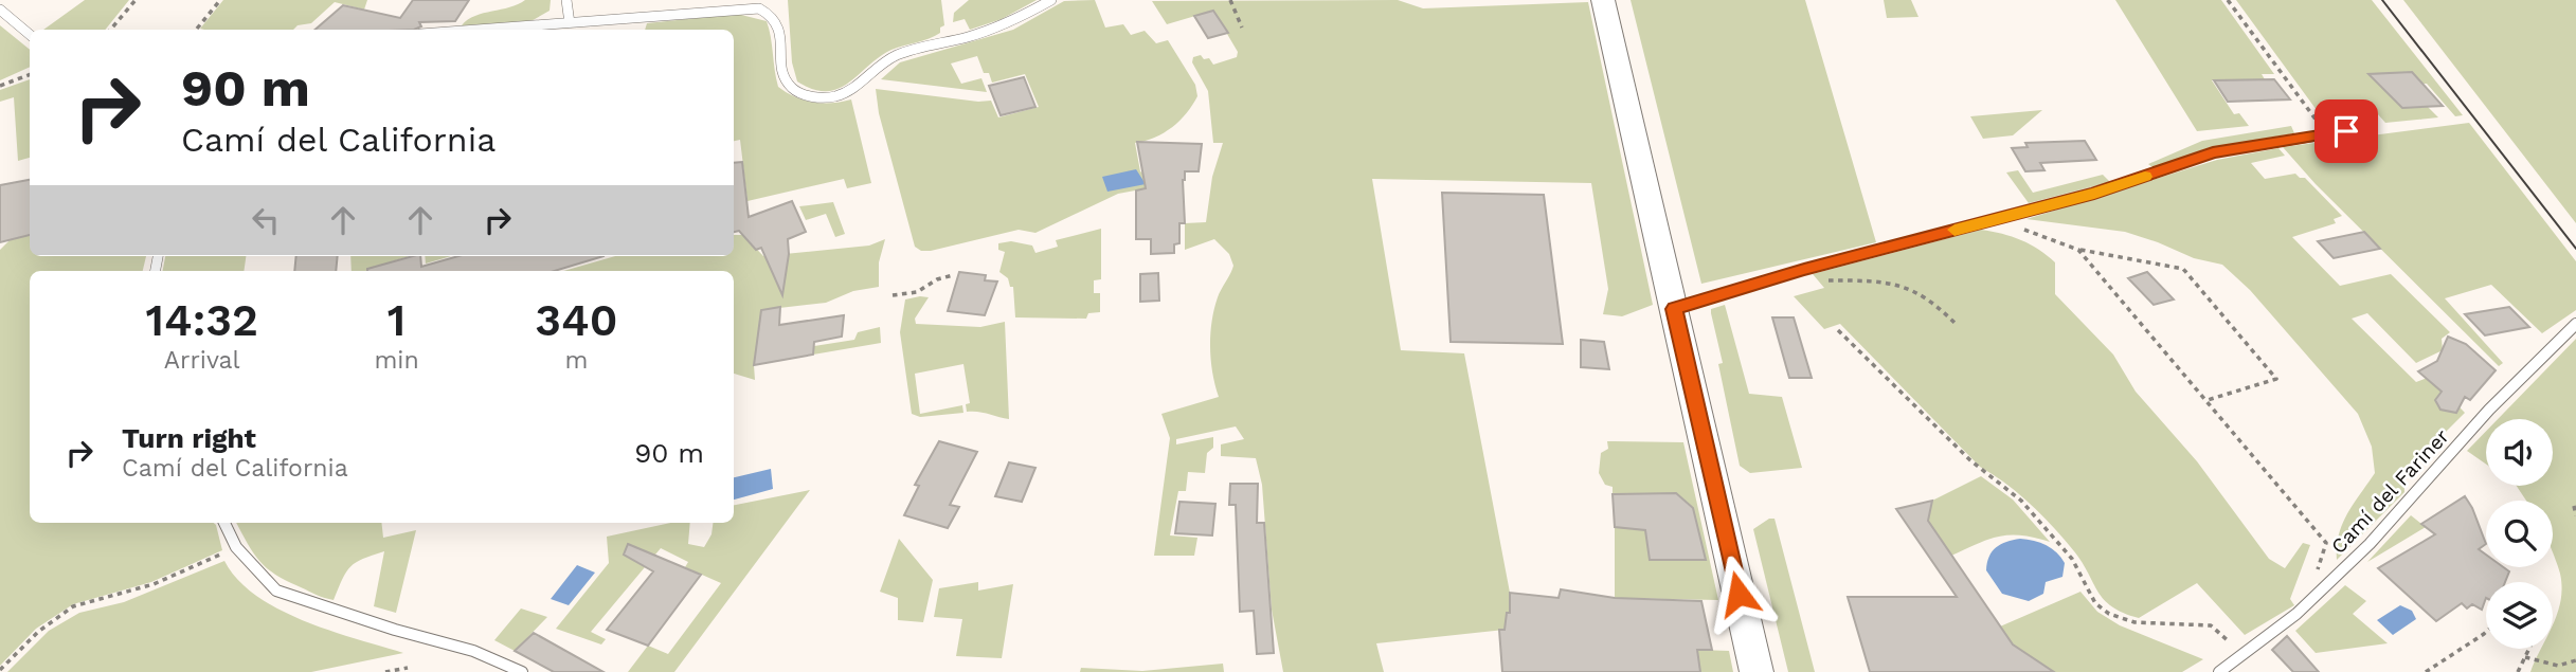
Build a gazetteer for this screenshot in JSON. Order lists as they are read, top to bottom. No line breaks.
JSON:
{"streets":{"lane":["Camí del Fariner"]},"page":{"turn":["90 m","Camí del California"],"eta":["14:32","Arrival","1","min","340","m"],"list":[{"name":"Turn right","note":"Camí del California","value":"90 m"}]}}
